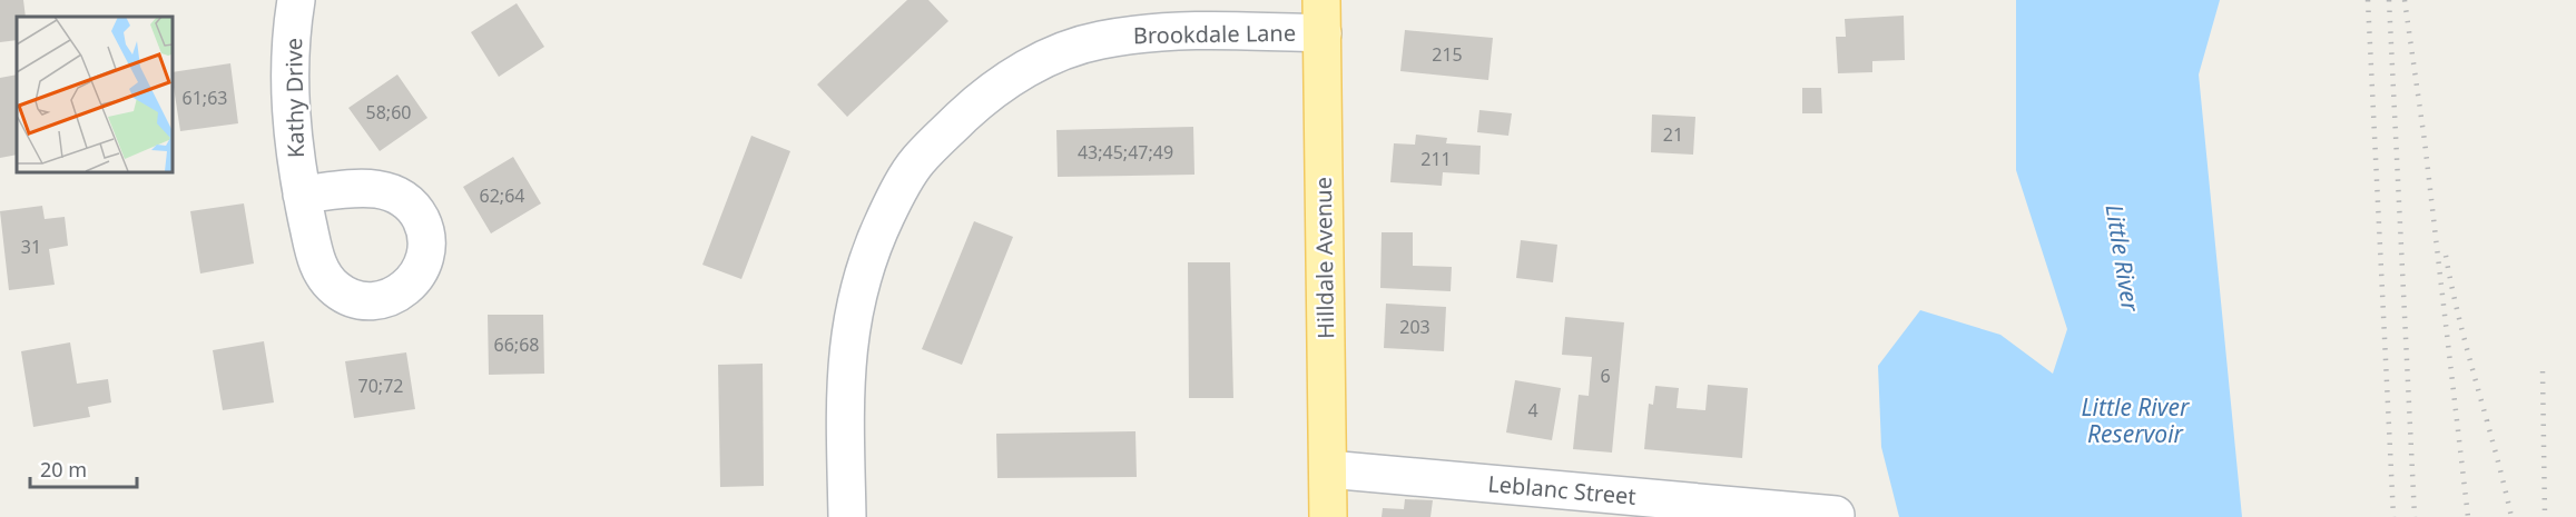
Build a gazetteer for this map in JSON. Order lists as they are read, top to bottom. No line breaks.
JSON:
{"streets":{"main road":["Hilldale Avenue"],"street":["Brookdale Lane","Kathy Drive","Leblanc Street"]},"crossings":[["Brookdale Lane","Hilldale Avenue"],["Hilldale Avenue","Leblanc Street"]],"water":["Little River","Little River Reservoir"],"house_numbers":["215","61;63","58;60","21","43;45;47;49","211","62;64","31","203","66;68","6","70;72","4"],"scale_bar":"20 m"}
